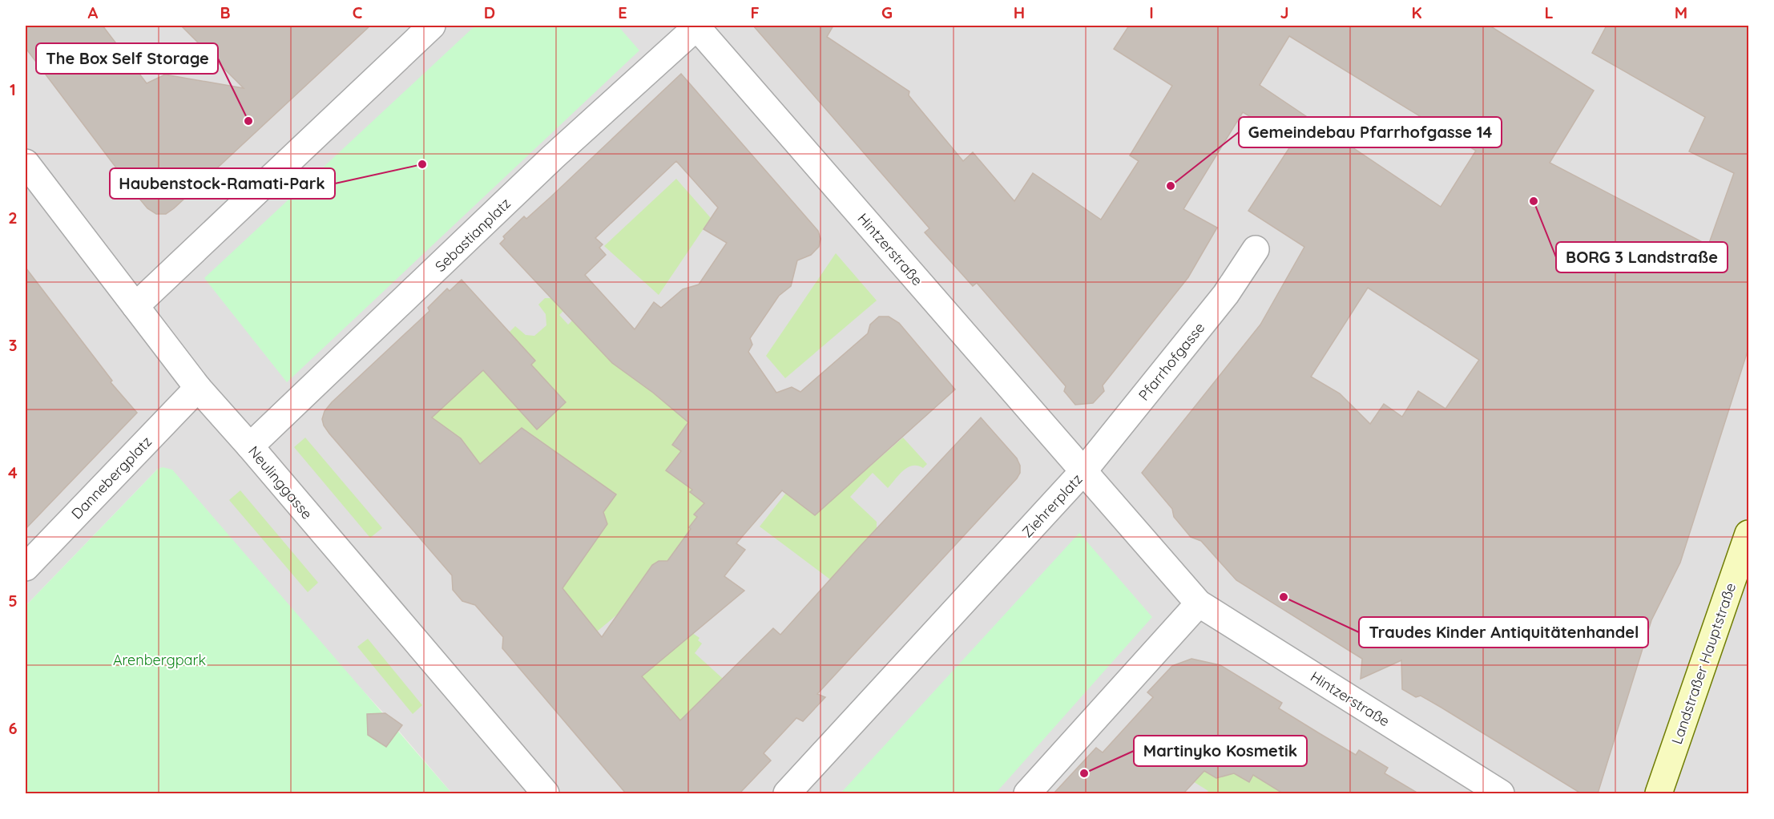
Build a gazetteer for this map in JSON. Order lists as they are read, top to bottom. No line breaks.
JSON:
{"streets":{"main road":["Landstraßer Hauptstraße"],"street":["Sebastianplatz","Hintzerstraße","Pfarrhofgasse","Dannebergplatz","Neulinggasse","Ziehrerplatz"]},"crossings":[["Sebastianplatz","Hintzerstraße"],["Sebastianplatz","Neulinggasse"],["Hintzerstraße","Pfarrhofgasse"],["Hintzerstraße","Ziehrerplatz"],["Pfarrhofgasse","Ziehrerplatz"],["Dannebergplatz","Neulinggasse"]],"parks":["Arenbergpark"],"places":["The Box Self Storage","Haubenstock-Ramati-Park","Gemeindebau Pfarrhofgasse 14","BORG 3 Landstraße","Traudes Kinder Antiquitätenhandel","Martinyko Kosmetik"],"grid":{"columns":["A","B","C","D","E","F","G","H","I","J","K","L","M"],"rows":["1","2","3","4","5","6"]}}
